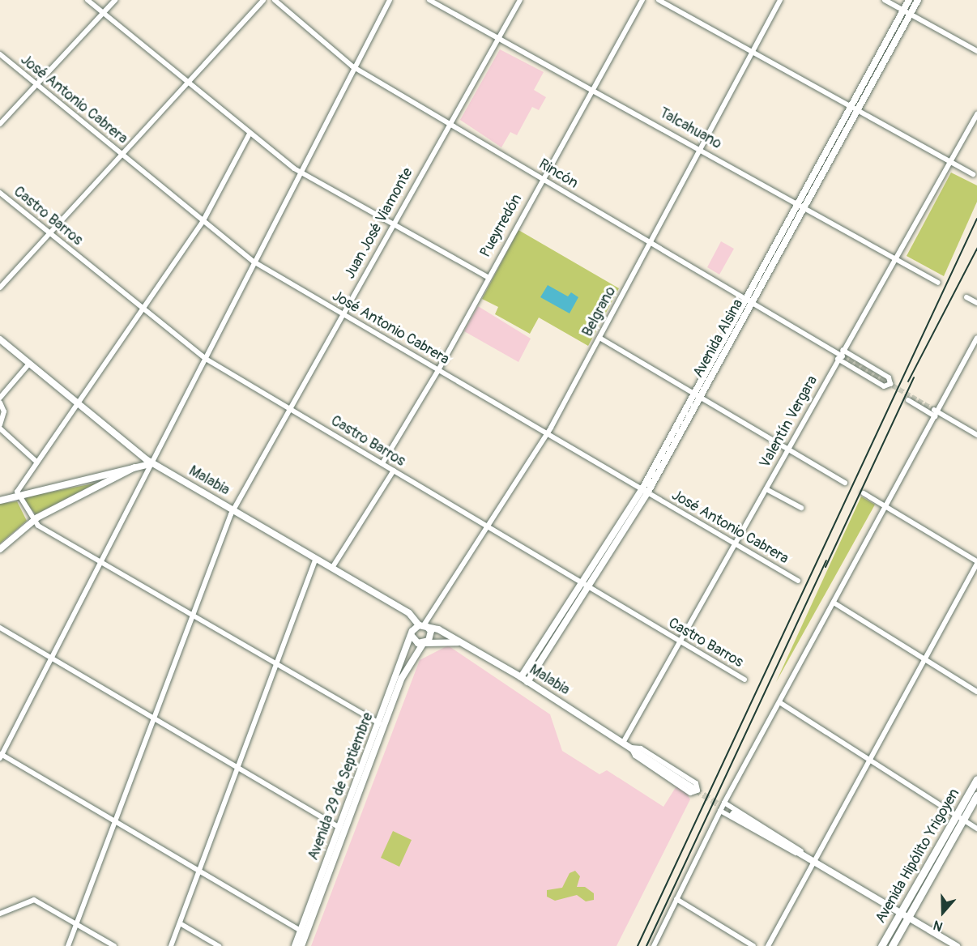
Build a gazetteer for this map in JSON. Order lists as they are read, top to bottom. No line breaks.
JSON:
{"streets":{"main road":["Avenida Alsina","Malabia","Avenida 29 de Septiembre","Avenida Hipólito Yrigoyen"],"street":["José Antonio Cabrera","Talcahuano","Rincón","Castro Barros","Juan José Viamonte","Pueyrredón","Belgrano","Valentín Vergara"]},"crossings":[["José Antonio Cabrera","Juan José Viamonte"],["José Antonio Cabrera","Pueyrredón"],["José Antonio Cabrera","Belgrano"],["José Antonio Cabrera","Avenida Alsina"],["José Antonio Cabrera","Valentín Vergara"],["Talcahuano","Juan José Viamonte"],["Talcahuano","Pueyrredón"],["Talcahuano","Belgrano"],["Talcahuano","Avenida Alsina"],["Talcahuano","Valentín Vergara"],["Rincón","Juan José Viamonte"],["Rincón","Pueyrredón"],["Rincón","Belgrano"],["Rincón","Avenida Alsina"],["Rincón","Valentín Vergara"],["Castro Barros","Juan José Viamonte"],["Castro Barros","Pueyrredón"],["Castro Barros","Belgrano"],["Castro Barros","Avenida Alsina"],["Castro Barros","Valentín Vergara"],["Juan José Viamonte","Malabia"],["Belgrano","Malabia"],["Belgrano","Avenida 29 de Septiembre"],["Avenida Alsina","Malabia"],["Valentín Vergara","Malabia"],["Malabia","Avenida 29 de Septiembre"]],"north":"bottom"}
